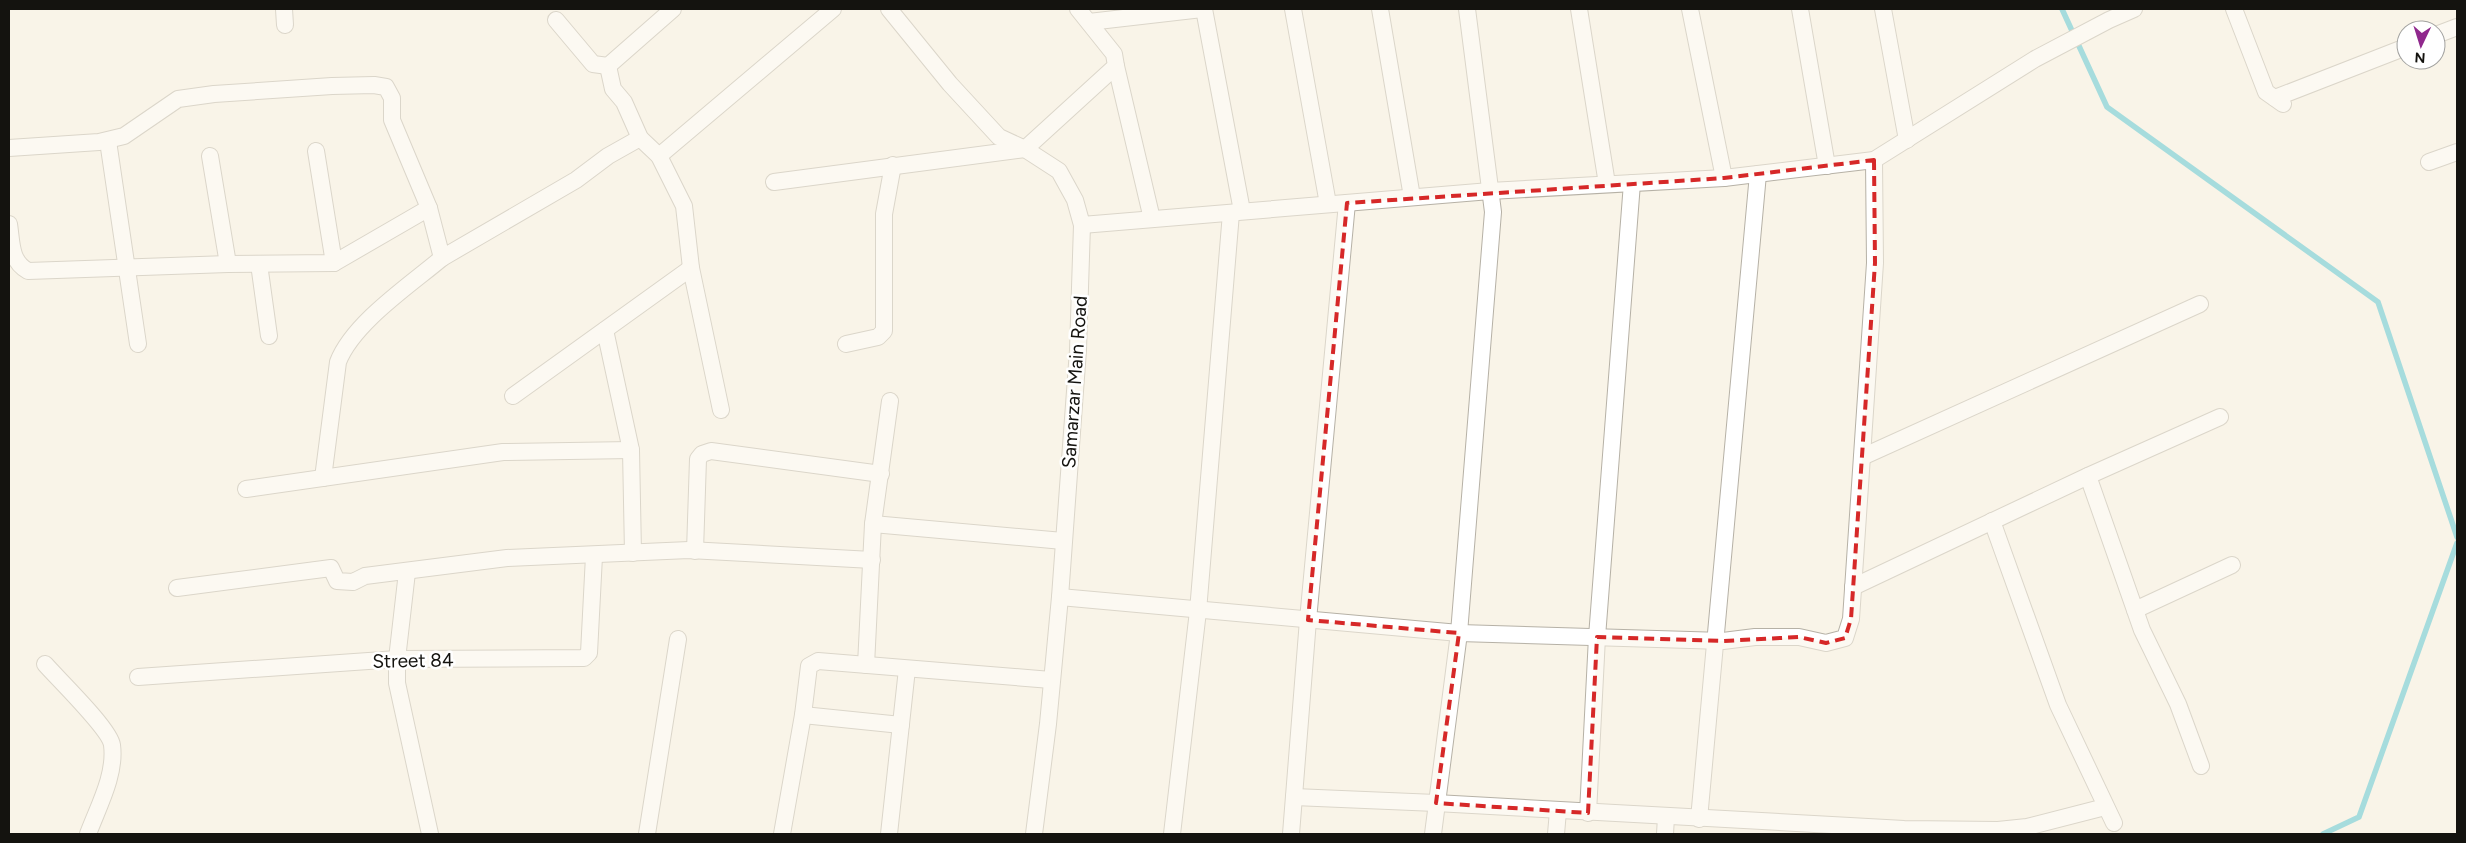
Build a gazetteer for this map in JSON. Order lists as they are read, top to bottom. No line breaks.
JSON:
{"streets":{"street":["Samarzar Main Road","Street 84"]},"north":"bottom"}
